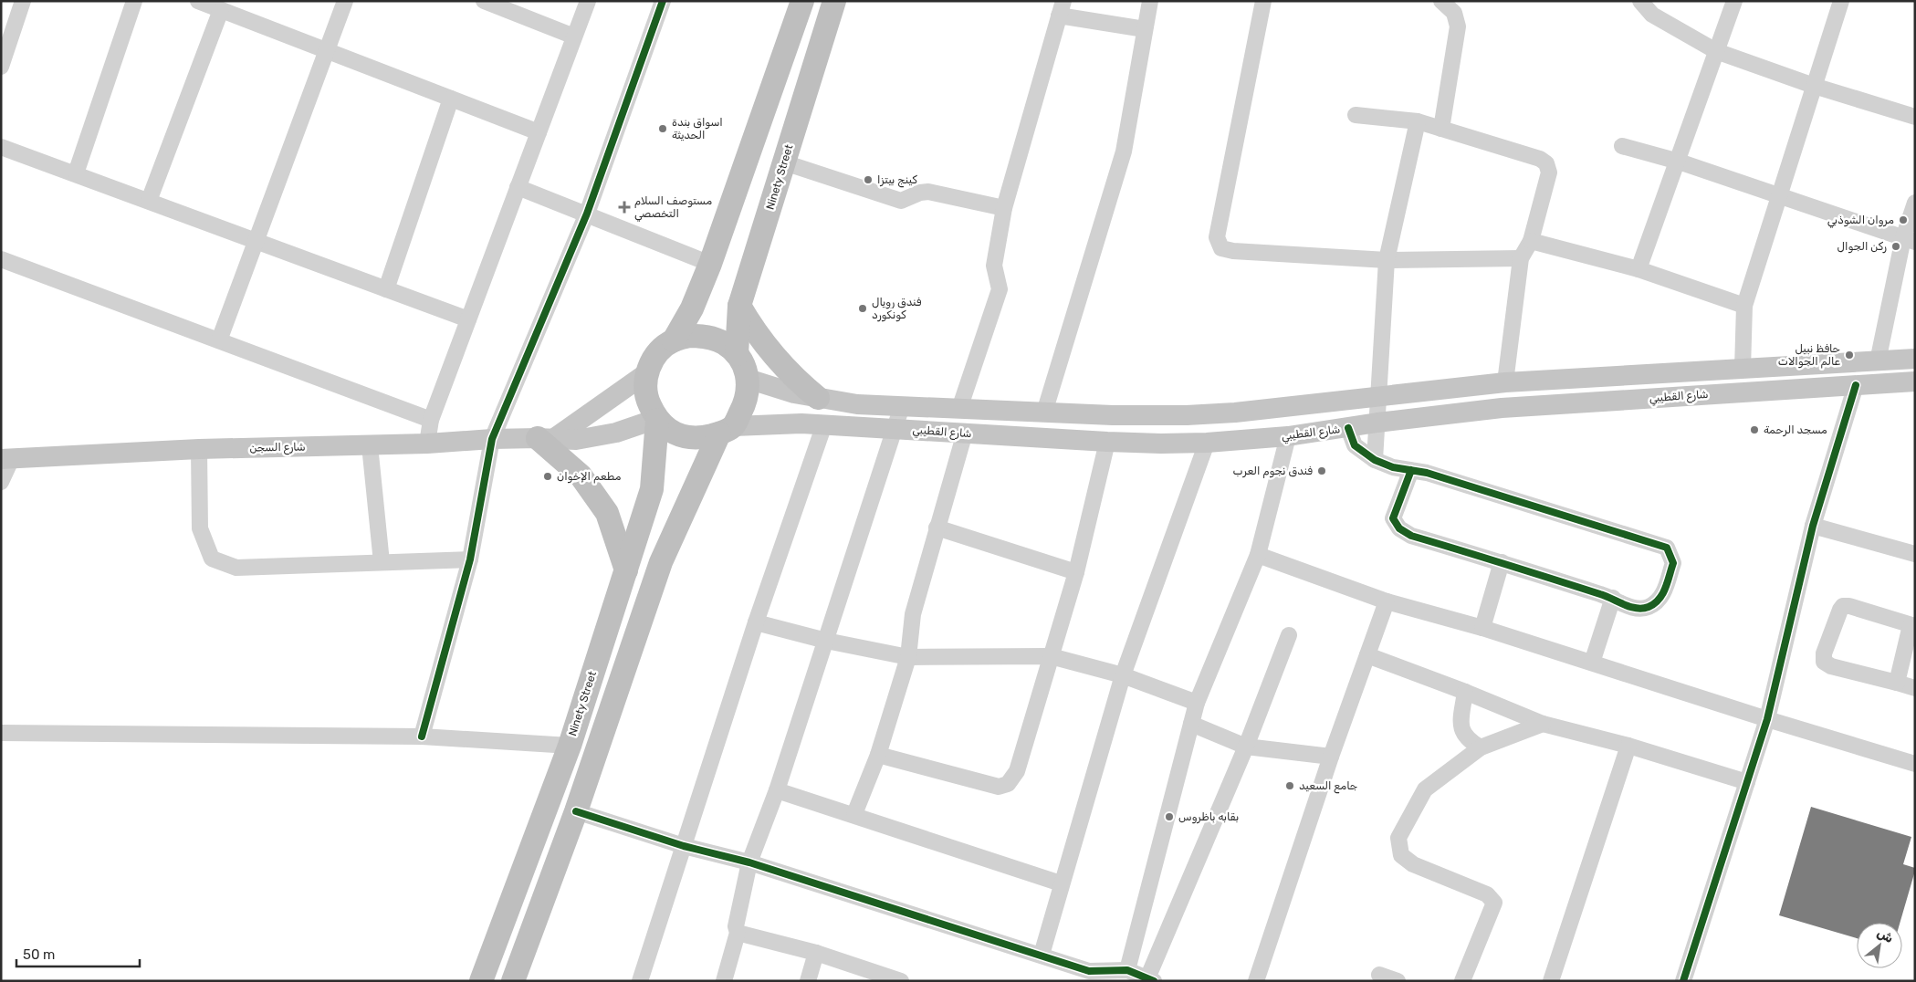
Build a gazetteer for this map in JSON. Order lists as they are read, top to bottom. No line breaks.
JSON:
{"streets":{"highway":["Ninety Street"],"main road":["شارع القطيبي","شارع السجن"]},"crossings":[["Ninety Street","شارع القطيبي"],["Ninety Street","شارع السجن"],["شارع القطيبي","شارع السجن"]],"places":{"other":["اسواق بندة الحديثة","كينج بيتزا","مروان الشوذبي","ركن الجوال","فندق رويال كونكورد","حافظ نبيل عالم الجوالات","مسجد الرحمة","فندق نجوم العرب","مطعم الإخوان","جامع السعيد","بقابه باظروس"],"health":["مستوصف السلام التخصصي"]},"scale_bar":"50 m","north":"top right"}
